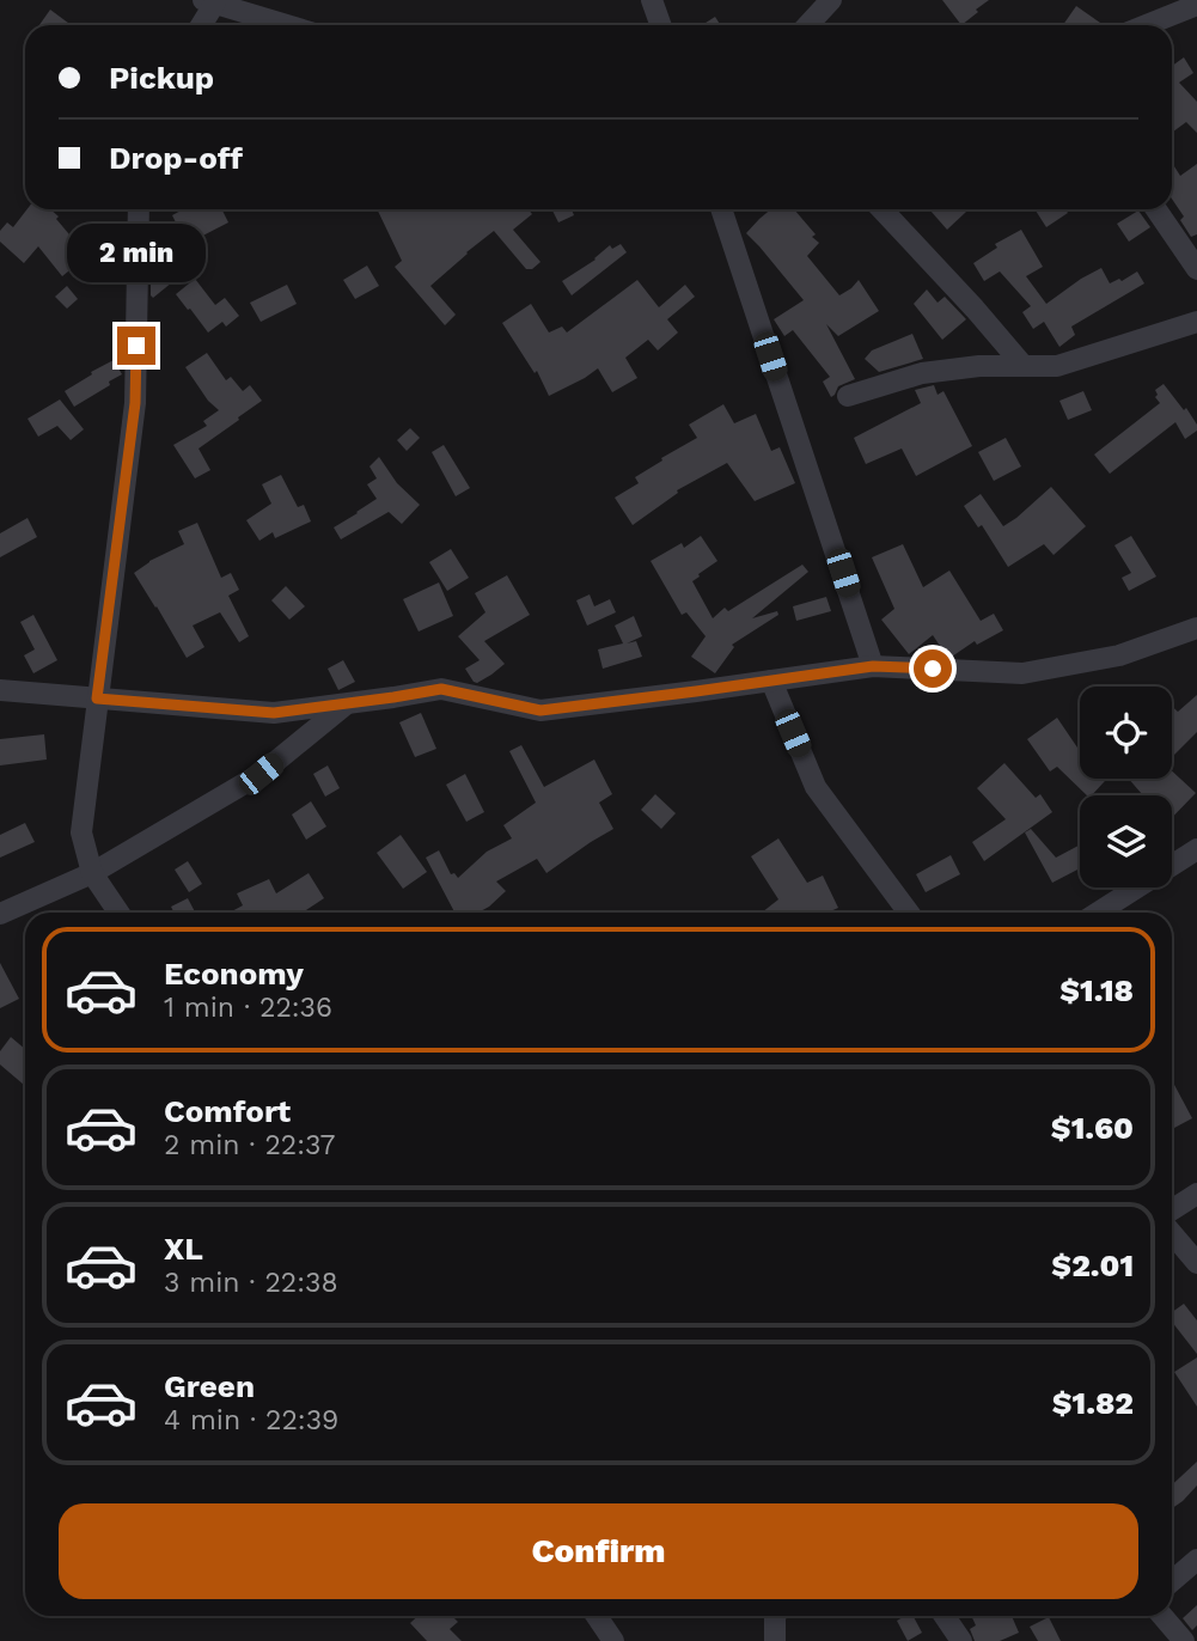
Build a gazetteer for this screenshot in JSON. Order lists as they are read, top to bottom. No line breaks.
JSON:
{"page":{"banner":["Pickup","Drop-off"],"bubble":"2 min","list":[{"name":"Economy","note":"1 min · 22:36","value":"$1.18"},{"name":"Comfort","note":"2 min · 22:37","value":"$1.60"},{"name":"XL","note":"3 min · 22:38","value":"$2.01"},{"name":"Green","note":"4 min · 22:39","value":"$1.82"}],"buttons":"Confirm"}}
